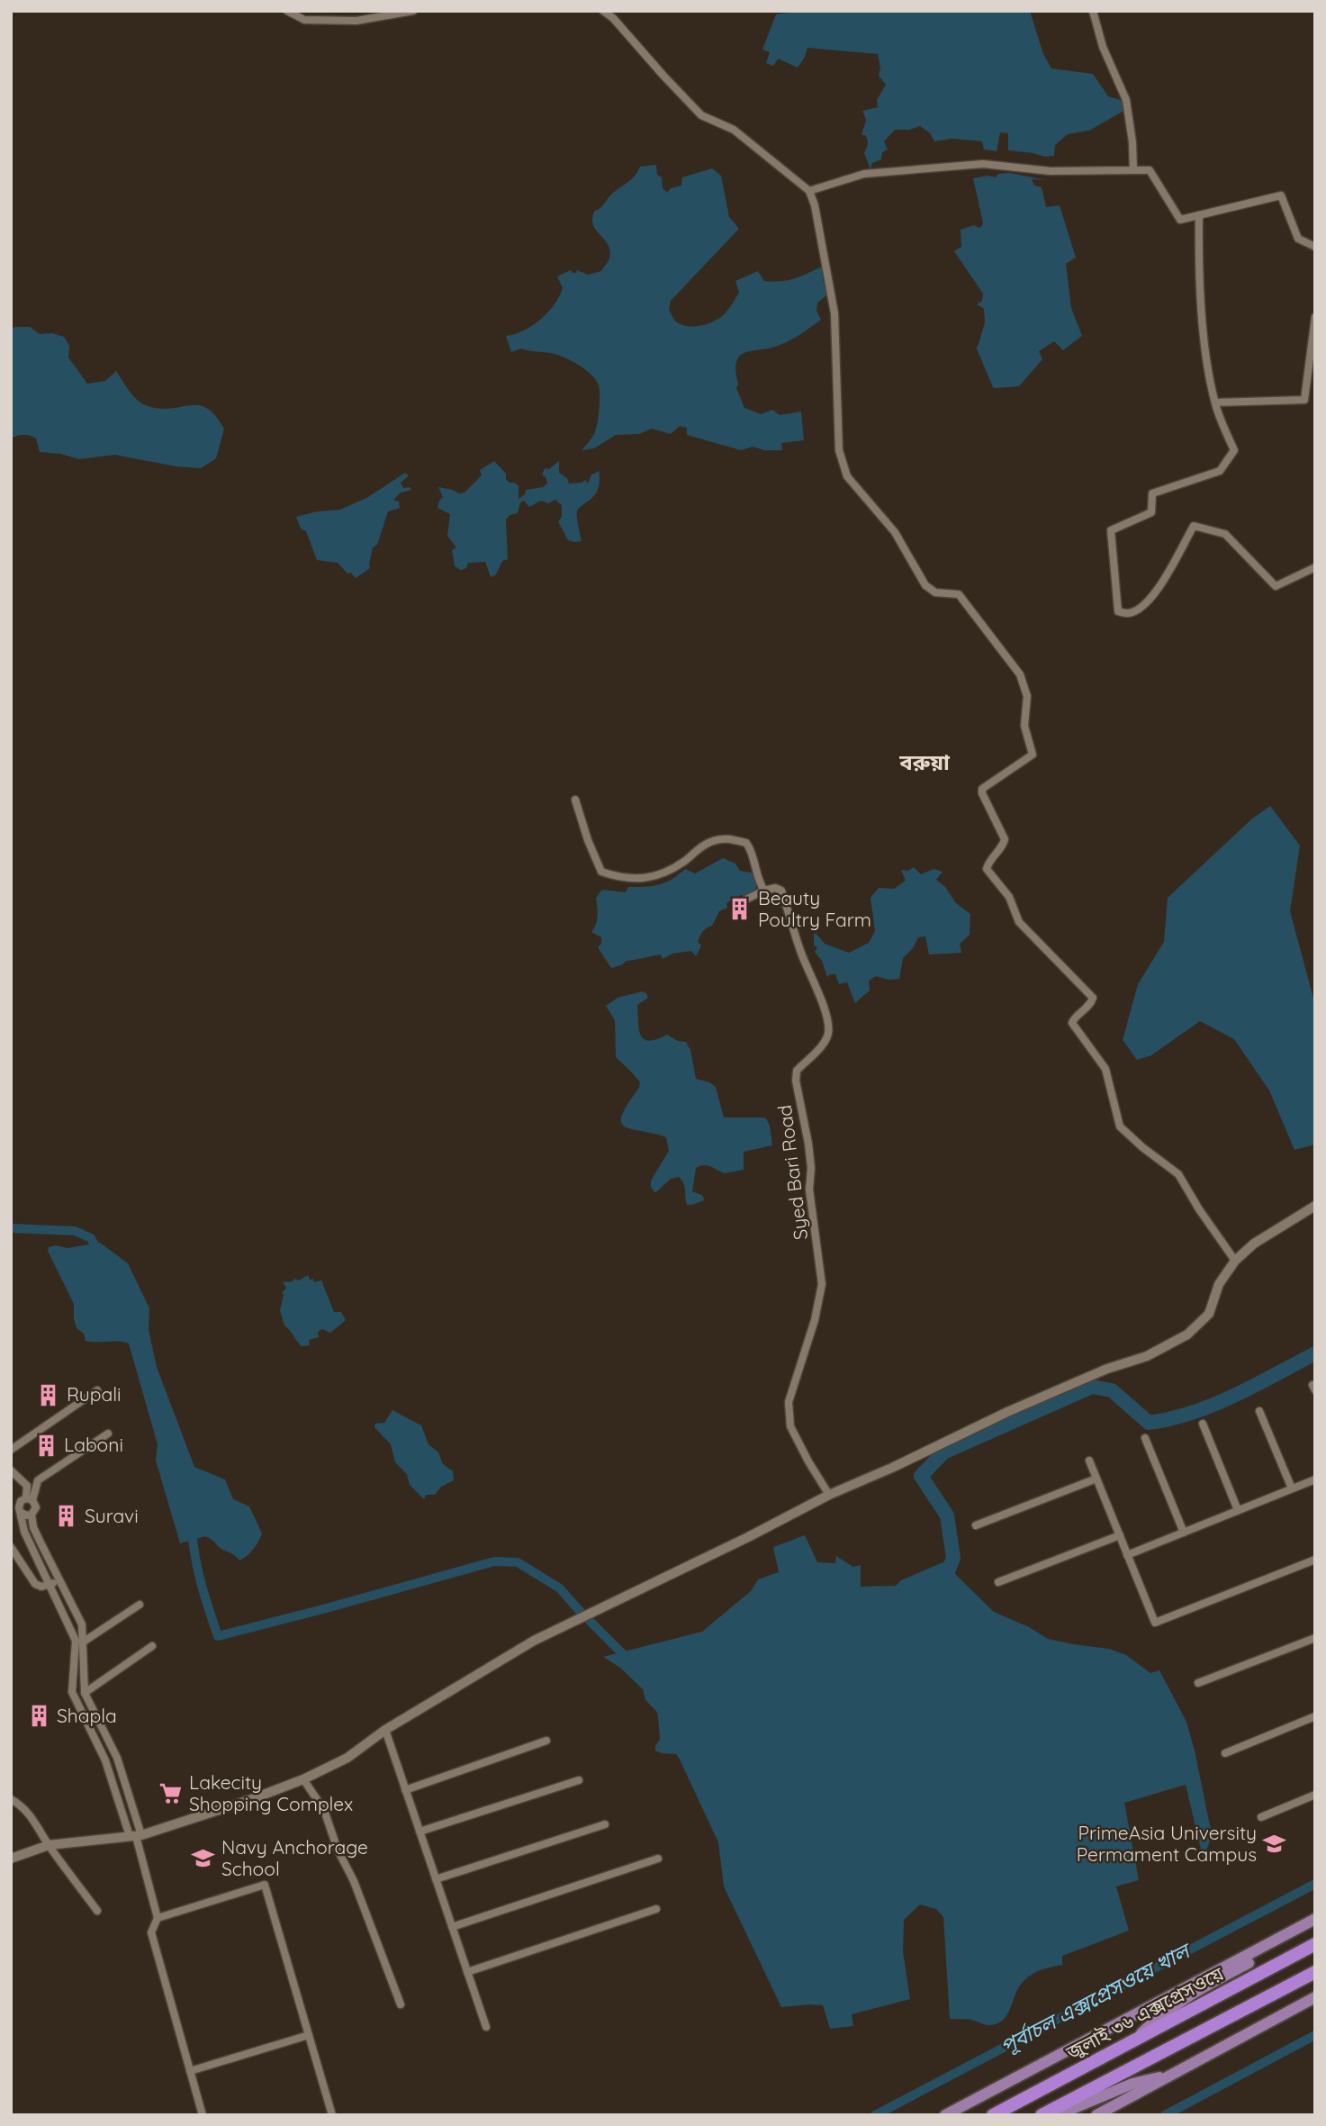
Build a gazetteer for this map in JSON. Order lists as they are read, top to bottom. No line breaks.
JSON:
{"streets":{"highway":["জুলাই ৩৬ এক্সপ্রেসওয়ে"],"street":["Syed Bari Road"]},"districts":["বরুয়া"],"water":["পূর্বাচল এক্সপ্রেসওয়ে খাল"],"places":{"building":["Beauty Poultry Farm","Rupali","Laboni","Suravi","Shapla"],"supermarket":["Lakecity Shopping Complex"],"school or university":["PrimeAsia University Permament Campus","Navy Anchorage School"]}}
